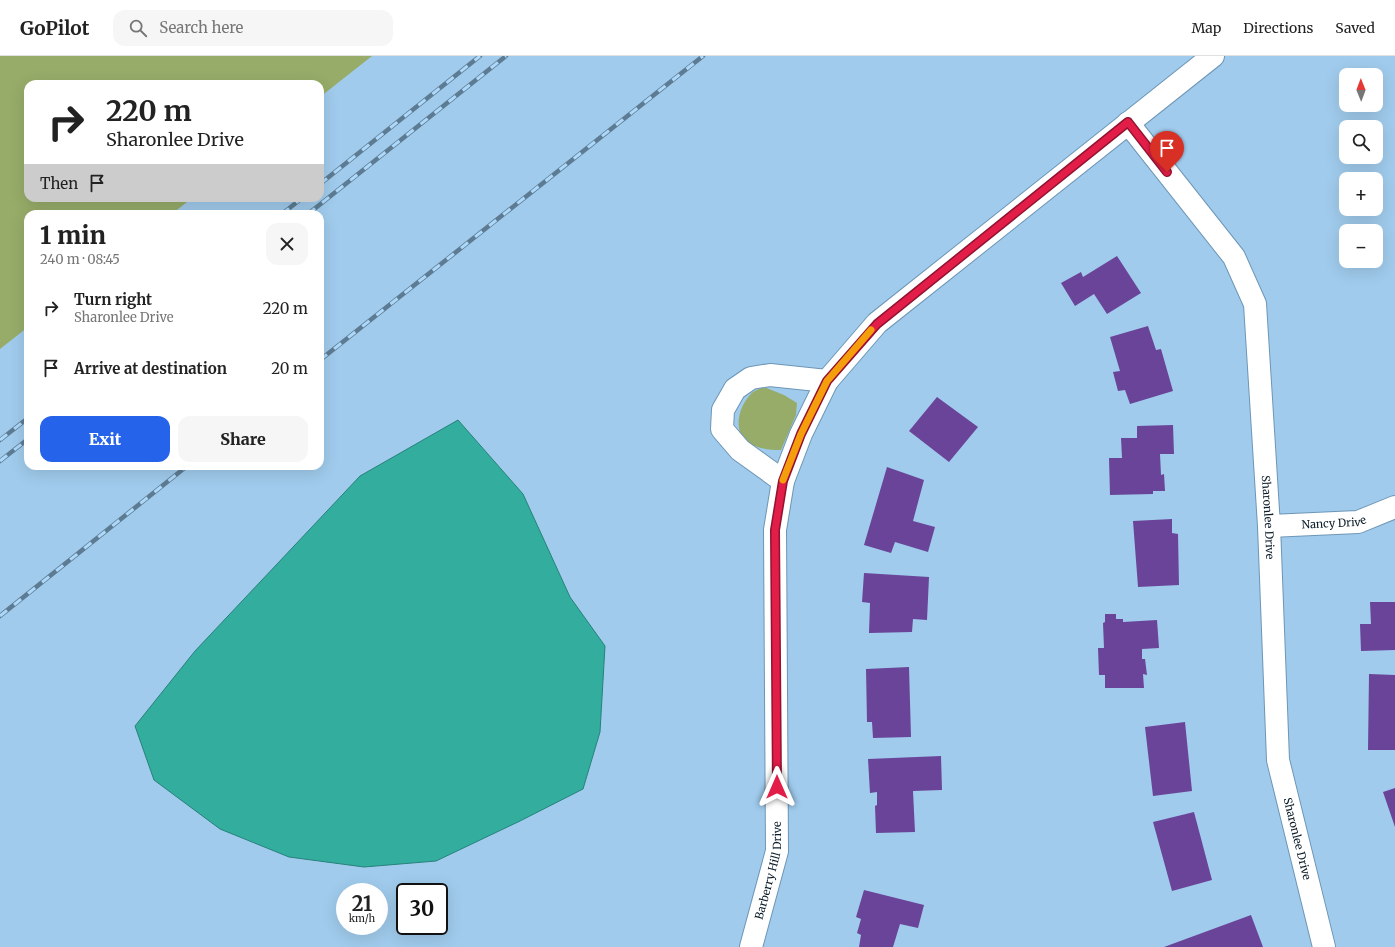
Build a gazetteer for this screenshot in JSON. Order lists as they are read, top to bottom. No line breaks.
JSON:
{"streets":{"street":["Sharonlee Drive","Nancy Drive","Barberry Hill Drive"]},"crossings":[["Sharonlee Drive","Nancy Drive"],["Sharonlee Drive","Barberry Hill Drive"]],"north":"top","page":{"header":"GoPilot","search":"Search here","nav":["Map","Directions","Saved"],"map_buttons":["+","−"],"turn":["220 m","Sharonlee Drive"],"then":"Then","heading":["1 min","240 m · 08:45"],"list":[{"name":"Turn right","note":"Sharonlee Drive","value":"220 m"},{"name":"Arrive at destination","value":"20 m"}],"buttons":["Exit","Share"],"speed":"21 km/h","limit":"30"}}
